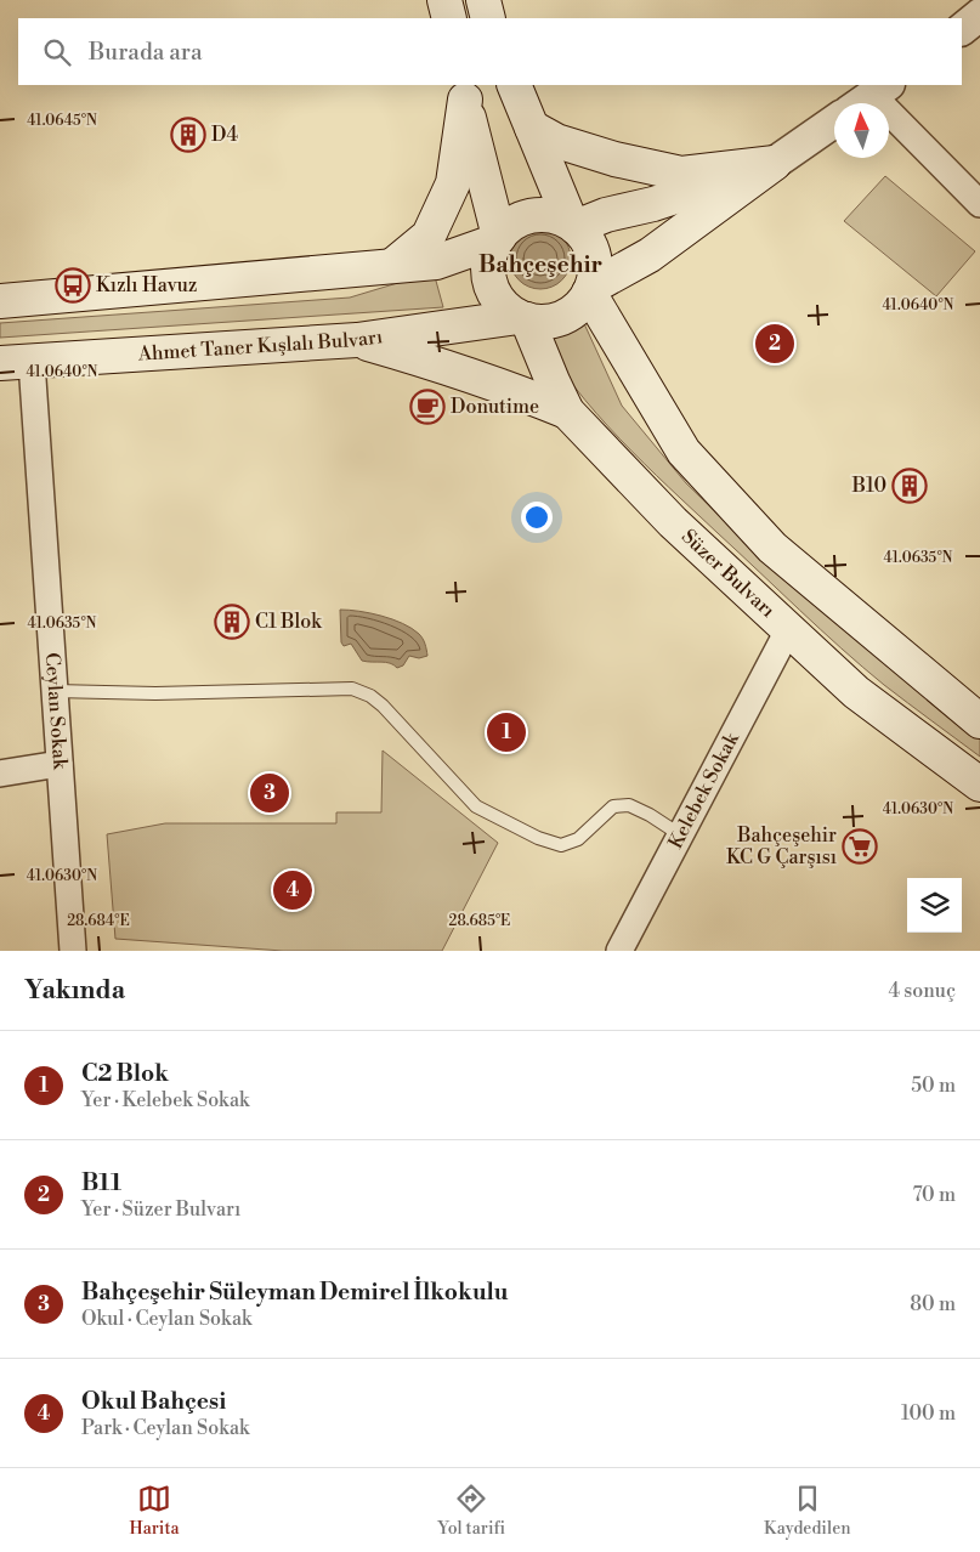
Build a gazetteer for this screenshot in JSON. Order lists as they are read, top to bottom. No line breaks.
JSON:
{"streets":{"main road":["Ahmet Taner Kışlalı Bulvarı","Süzer Bulvarı"],"street":["Ceylan Sokak","Kelebek Sokak"]},"crossings":[["Ahmet Taner Kışlalı Bulvarı","Süzer Bulvarı"],["Ahmet Taner Kışlalı Bulvarı","Ceylan Sokak"],["Süzer Bulvarı","Kelebek Sokak"]],"districts":["Bahçeşehir"],"places":{"building":["D4","B10","C1 Blok"],"bus stop":["Kızlı Havuz"],"cafe":["Donutime"],"supermarket":["Bahçeşehir KC G Çarşısı"]},"north":"top","page":{"search":"Burada ara","pins":["2","1","3","4"],"heading":["Yakında","4 sonuç"],"list":[{"mark":"1","name":"C2 Blok","note":"Yer · Kelebek Sokak","value":"50 m"},{"mark":"2","name":"B11","note":"Yer · Süzer Bulvarı","value":"70 m"},{"mark":"3","name":"Bahçeşehir Süleyman Demirel İlkokulu","note":"Okul · Ceylan Sokak","value":"80 m"},{"mark":"4","name":"Okul Bahçesi","note":"Park · Ceylan Sokak","value":"100 m"}],"nav":["Harita","Yol tarifi","Kaydedilen"]},"coordinates":["41.0645°N","41.0640°N","41.0635°N","41.0630°N","28.684°E","28.685°E"]}
